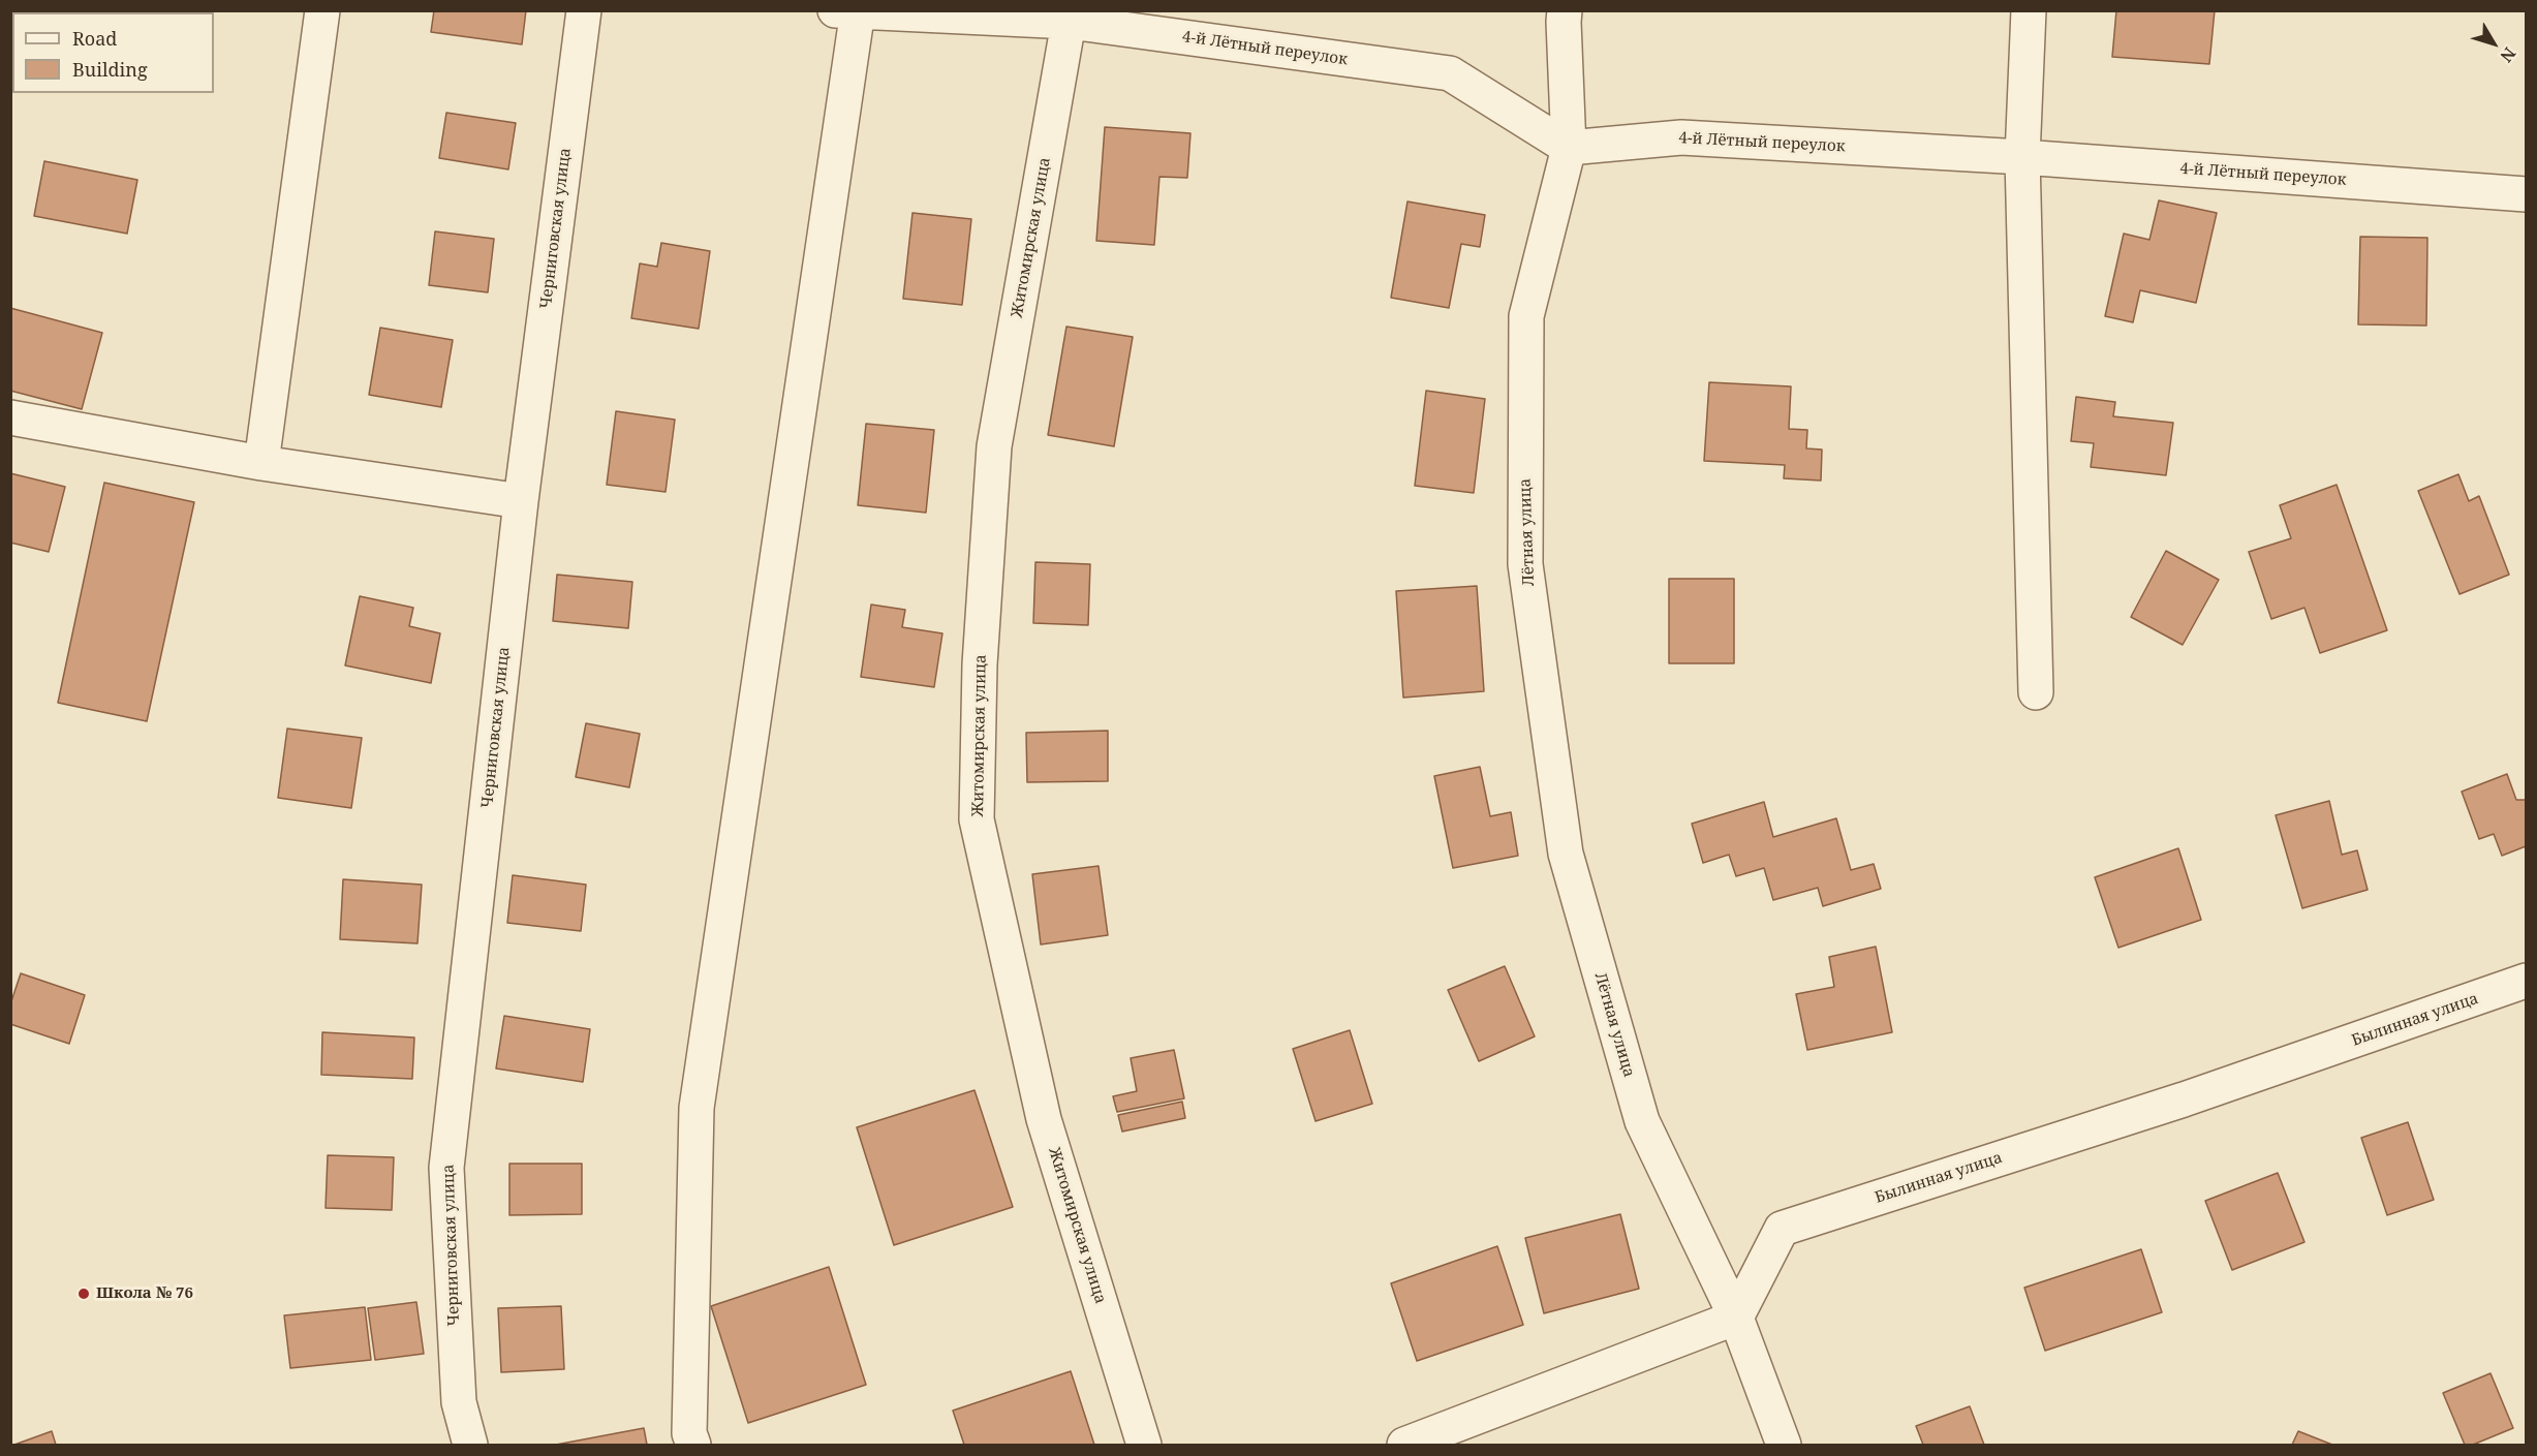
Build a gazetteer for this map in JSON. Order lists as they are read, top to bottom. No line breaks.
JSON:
{"streets":{"street":["4-й Лётный переулок","Черниговская улица","Житомирская улица","Лётная улица","Былинная улица"]},"crossings":[["4-й Лётный переулок","Житомирская улица"],["4-й Лётный переулок","Лётная улица"],["Лётная улица","Былинная улица"]],"places":["Школа № 76"],"legend":["Road","Building"],"north":"bottom right"}
